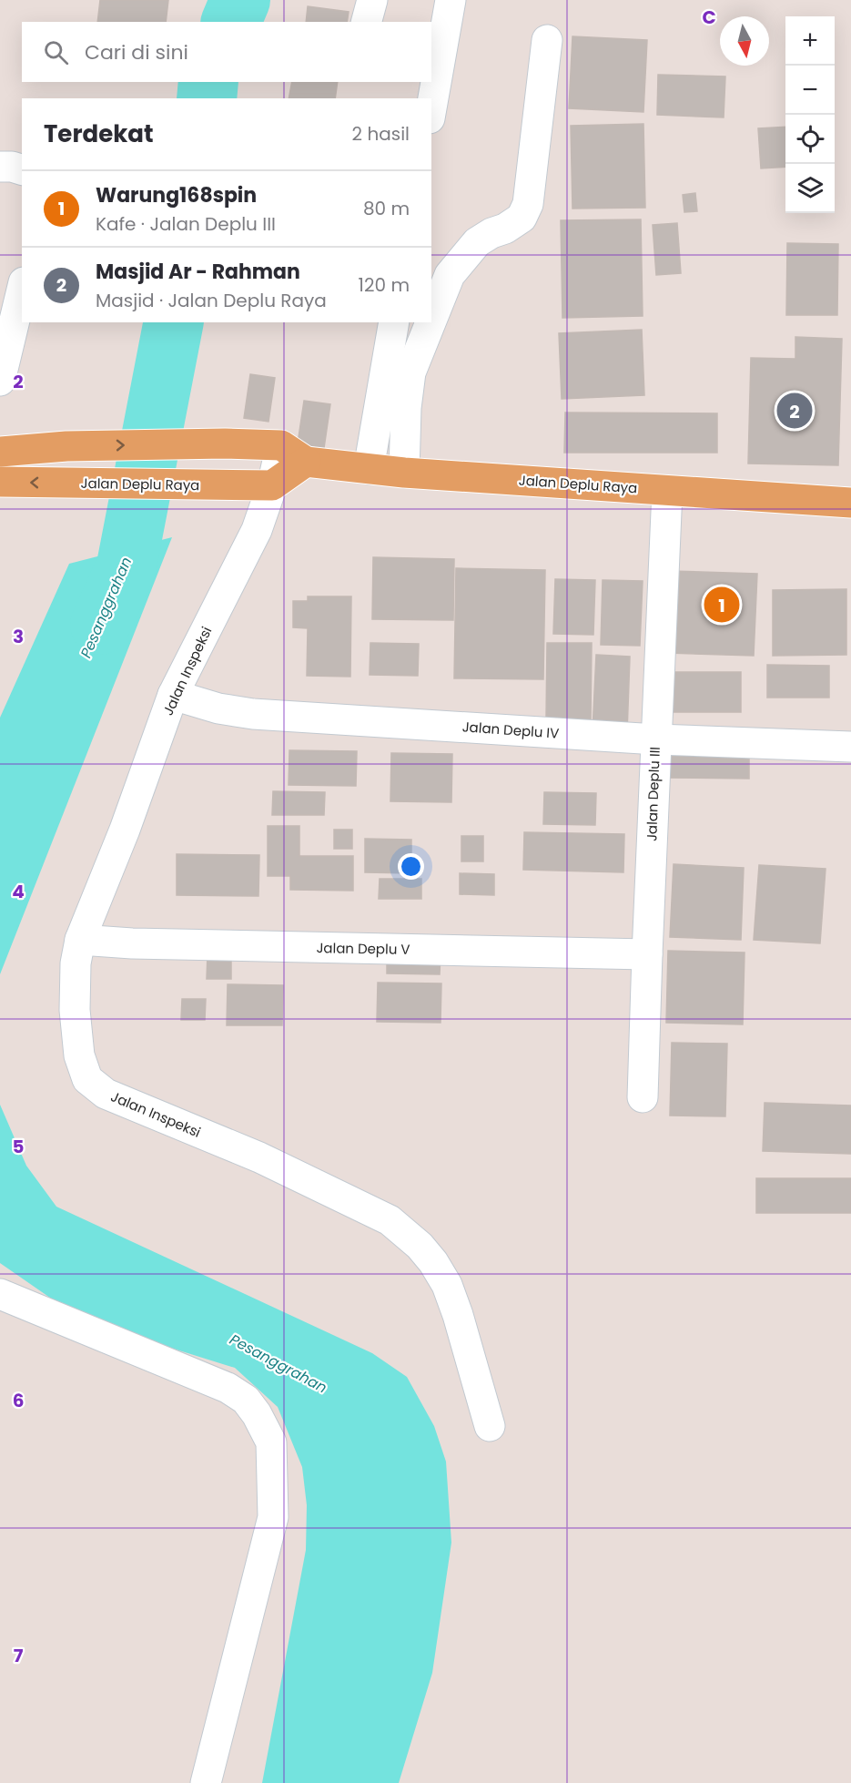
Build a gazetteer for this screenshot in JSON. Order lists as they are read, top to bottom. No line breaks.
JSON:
{"streets":{"main road":["Jalan Deplu Raya"],"street":["Jalan Inspeksi","Jalan Deplu IV","Jalan Deplu III","Jalan Deplu V"]},"crossings":[["Jalan Deplu Raya","Jalan Inspeksi"],["Jalan Deplu Raya","Jalan Deplu III"],["Jalan Inspeksi","Jalan Deplu IV"],["Jalan Inspeksi","Jalan Deplu V"],["Jalan Deplu IV","Jalan Deplu III"],["Jalan Deplu III","Jalan Deplu V"]],"water":["Pesanggrahan"],"north":"bottom","page":{"map_buttons":["+","−"],"search":"Cari di sini","heading":["Terdekat","2 hasil"],"list":[{"mark":"1","name":"Warung168spin","note":"Kafe · Jalan Deplu III","value":"80 m"},{"mark":"2","name":"Masjid Ar - Rahman","note":"Masjid · Jalan Deplu Raya","value":"120 m"}],"pins":["2","1"]},"grid":{"columns":["C"],"rows":["2","3","4","5","6","7"]}}
